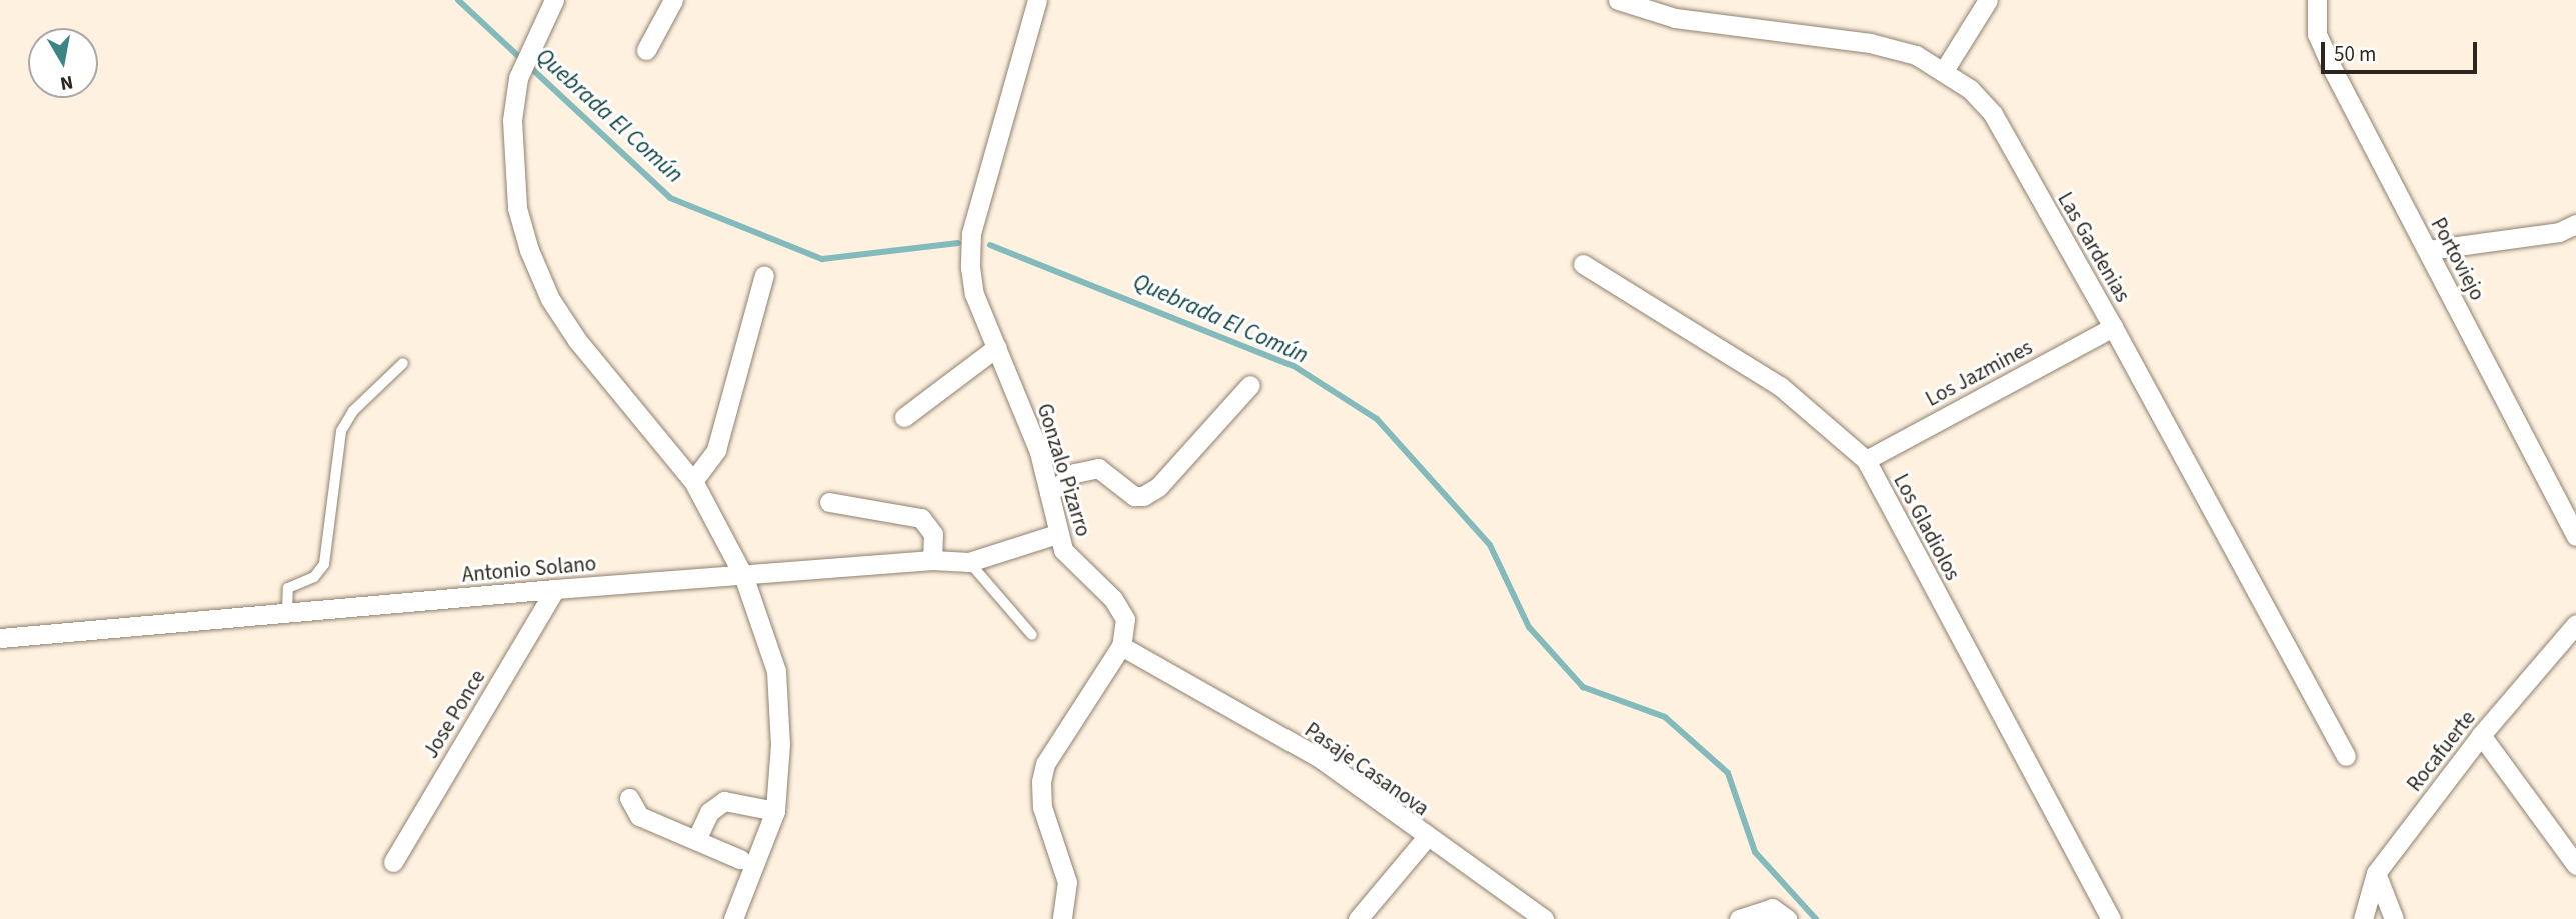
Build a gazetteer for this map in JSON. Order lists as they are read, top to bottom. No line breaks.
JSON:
{"streets":{"street":["Las Gardenias","Portoviejo","Los Jazmines","Gonzalo Pizarro","Los Gladiolos","Antonio Solano","Jose Ponce","Rocafuerte","Pasaje Casanova"]},"crossings":[["Las Gardenias","Los Jazmines"],["Los Jazmines","Los Gladiolos"],["Gonzalo Pizarro","Antonio Solano"],["Gonzalo Pizarro","Pasaje Casanova"],["Antonio Solano","Jose Ponce"]],"water":["Quebrada El Común"],"scale_bar":"50 m","north":"bottom"}
